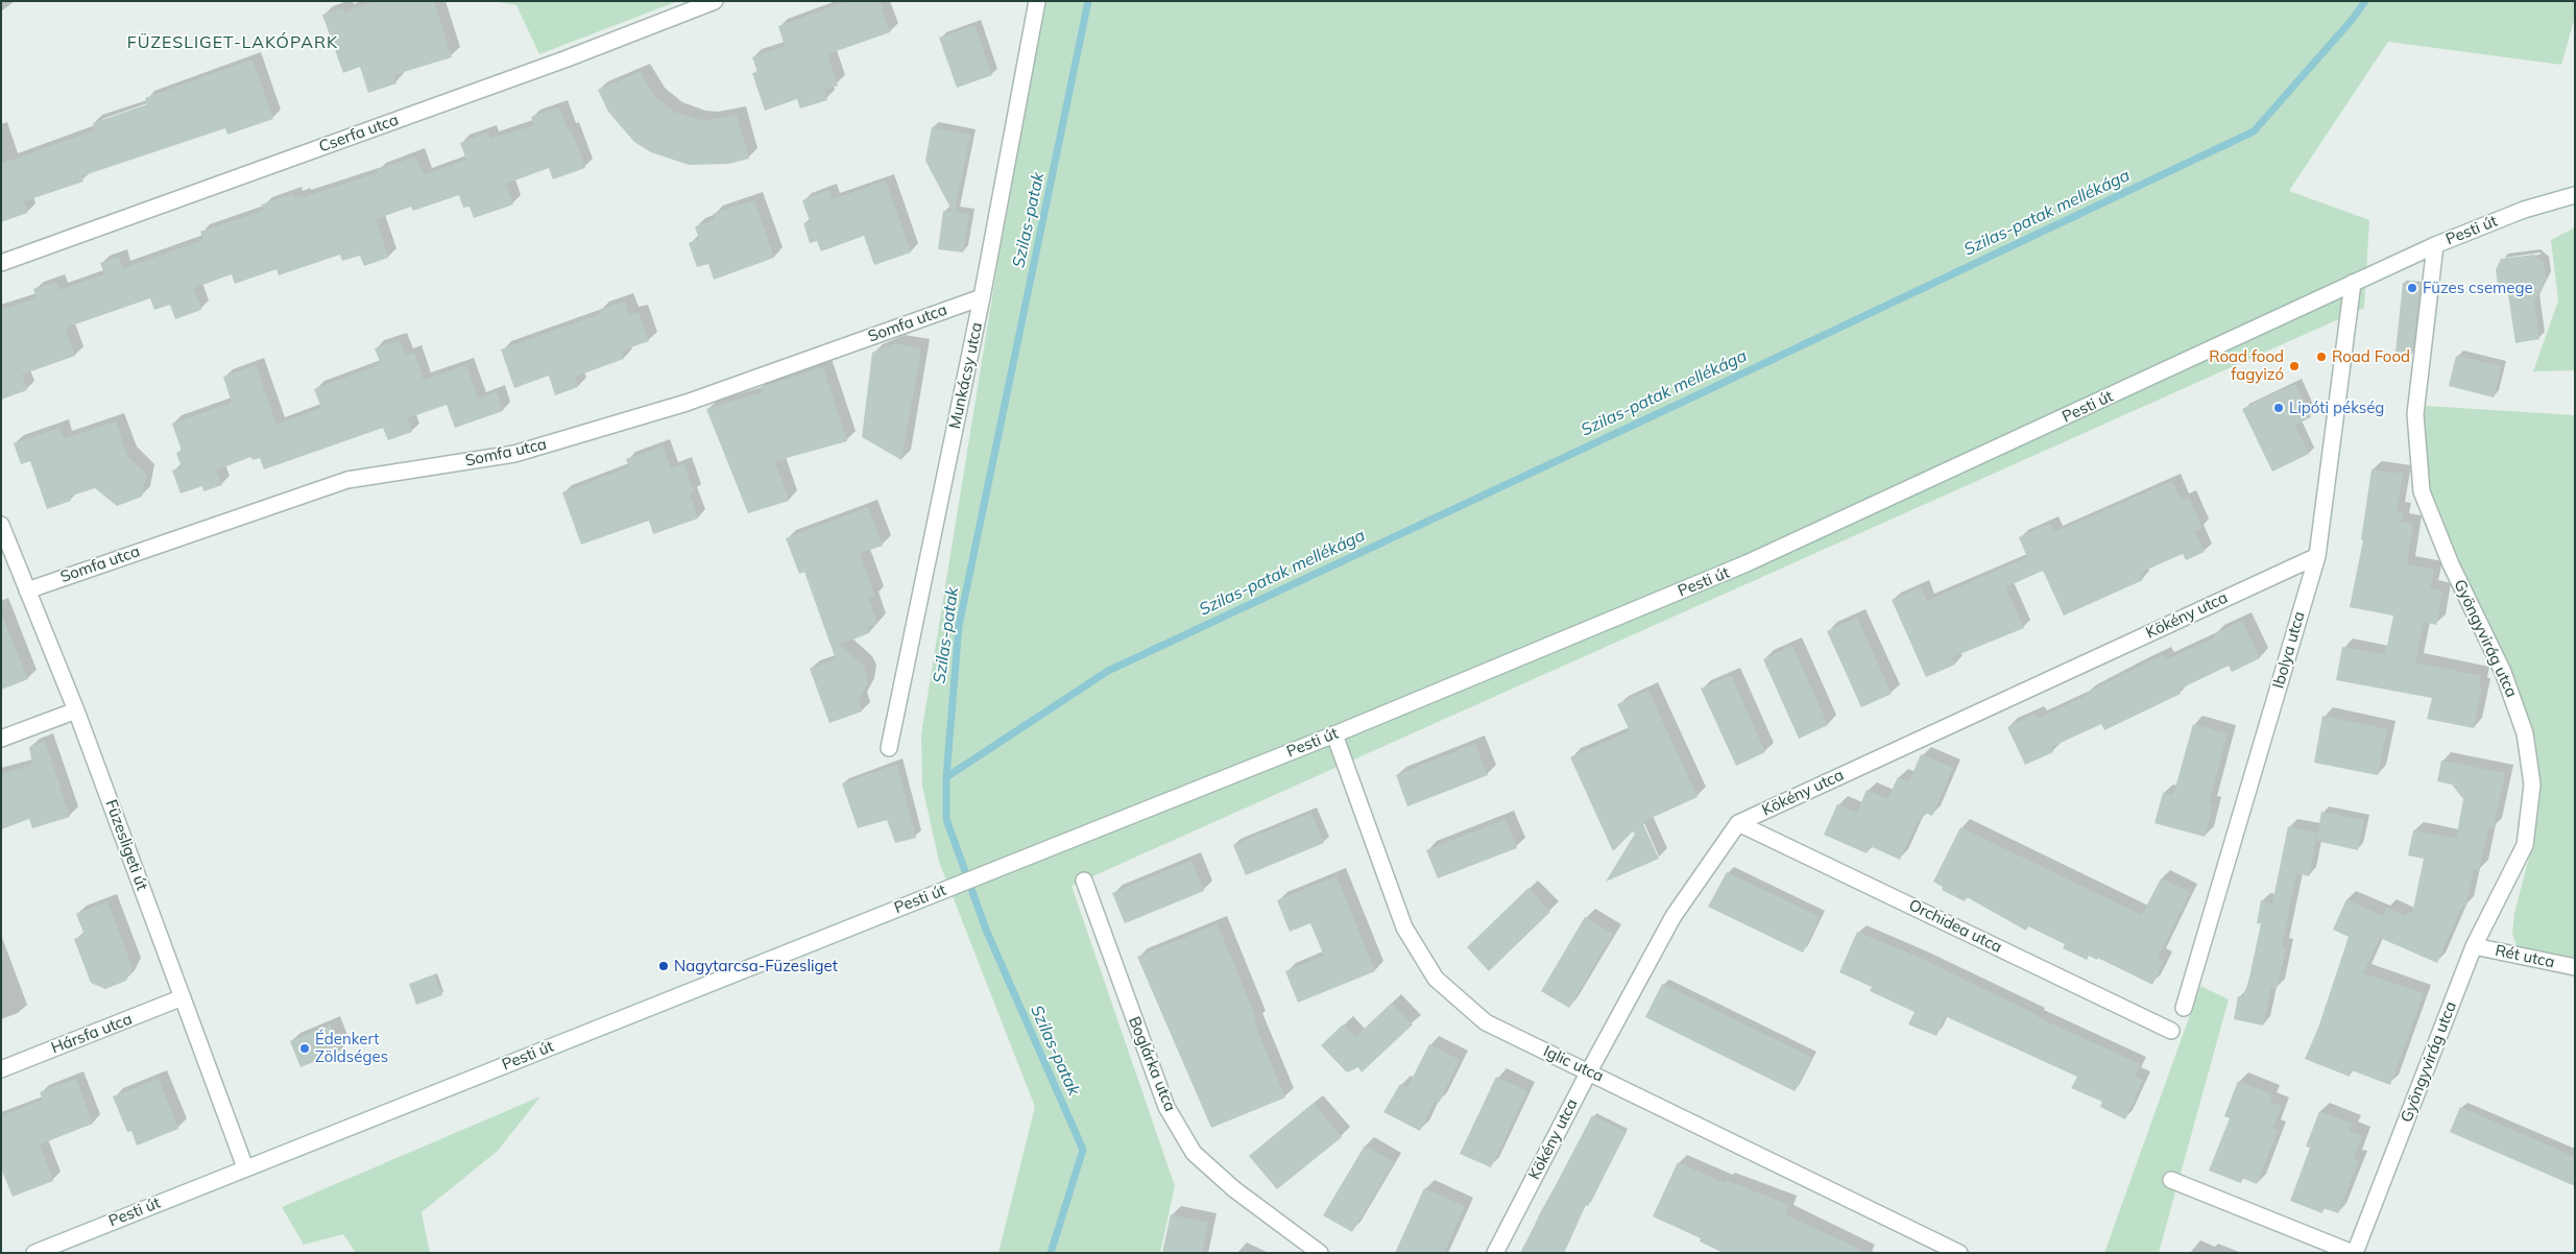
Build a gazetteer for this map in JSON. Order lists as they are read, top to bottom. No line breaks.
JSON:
{"streets":{"street":["Cserfa utca","Pesti út","Somfa utca","Munkácsy utca","Kökény utca","Gyöngyvirág utca","Ibolya utca","Füzesligeti út","Orchidea utca","Rét utca","Hársfa utca","Boglárka utca","Iglic utca"]},"crossings":[["Pesti út","Gyöngyvirág utca"],["Pesti út","Ibolya utca"],["Pesti út","Füzesligeti út"],["Pesti út","Iglic utca"],["Somfa utca","Munkácsy utca"],["Somfa utca","Füzesligeti út"],["Kökény utca","Ibolya utca"],["Kökény utca","Orchidea utca"],["Kökény utca","Iglic utca"],["Gyöngyvirág utca","Rét utca"],["Füzesligeti út","Hársfa utca"]],"districts":["FÜZESLIGET-LAKÓPARK"],"water":["Szilas-patak mellékága","Szilas-patak"],"places":["Füzes csemege","Road Food","Road food fagyizó","Lipóti pékség","Nagytarcsa-Füzesliget","Édenkert Zöldséges"]}
